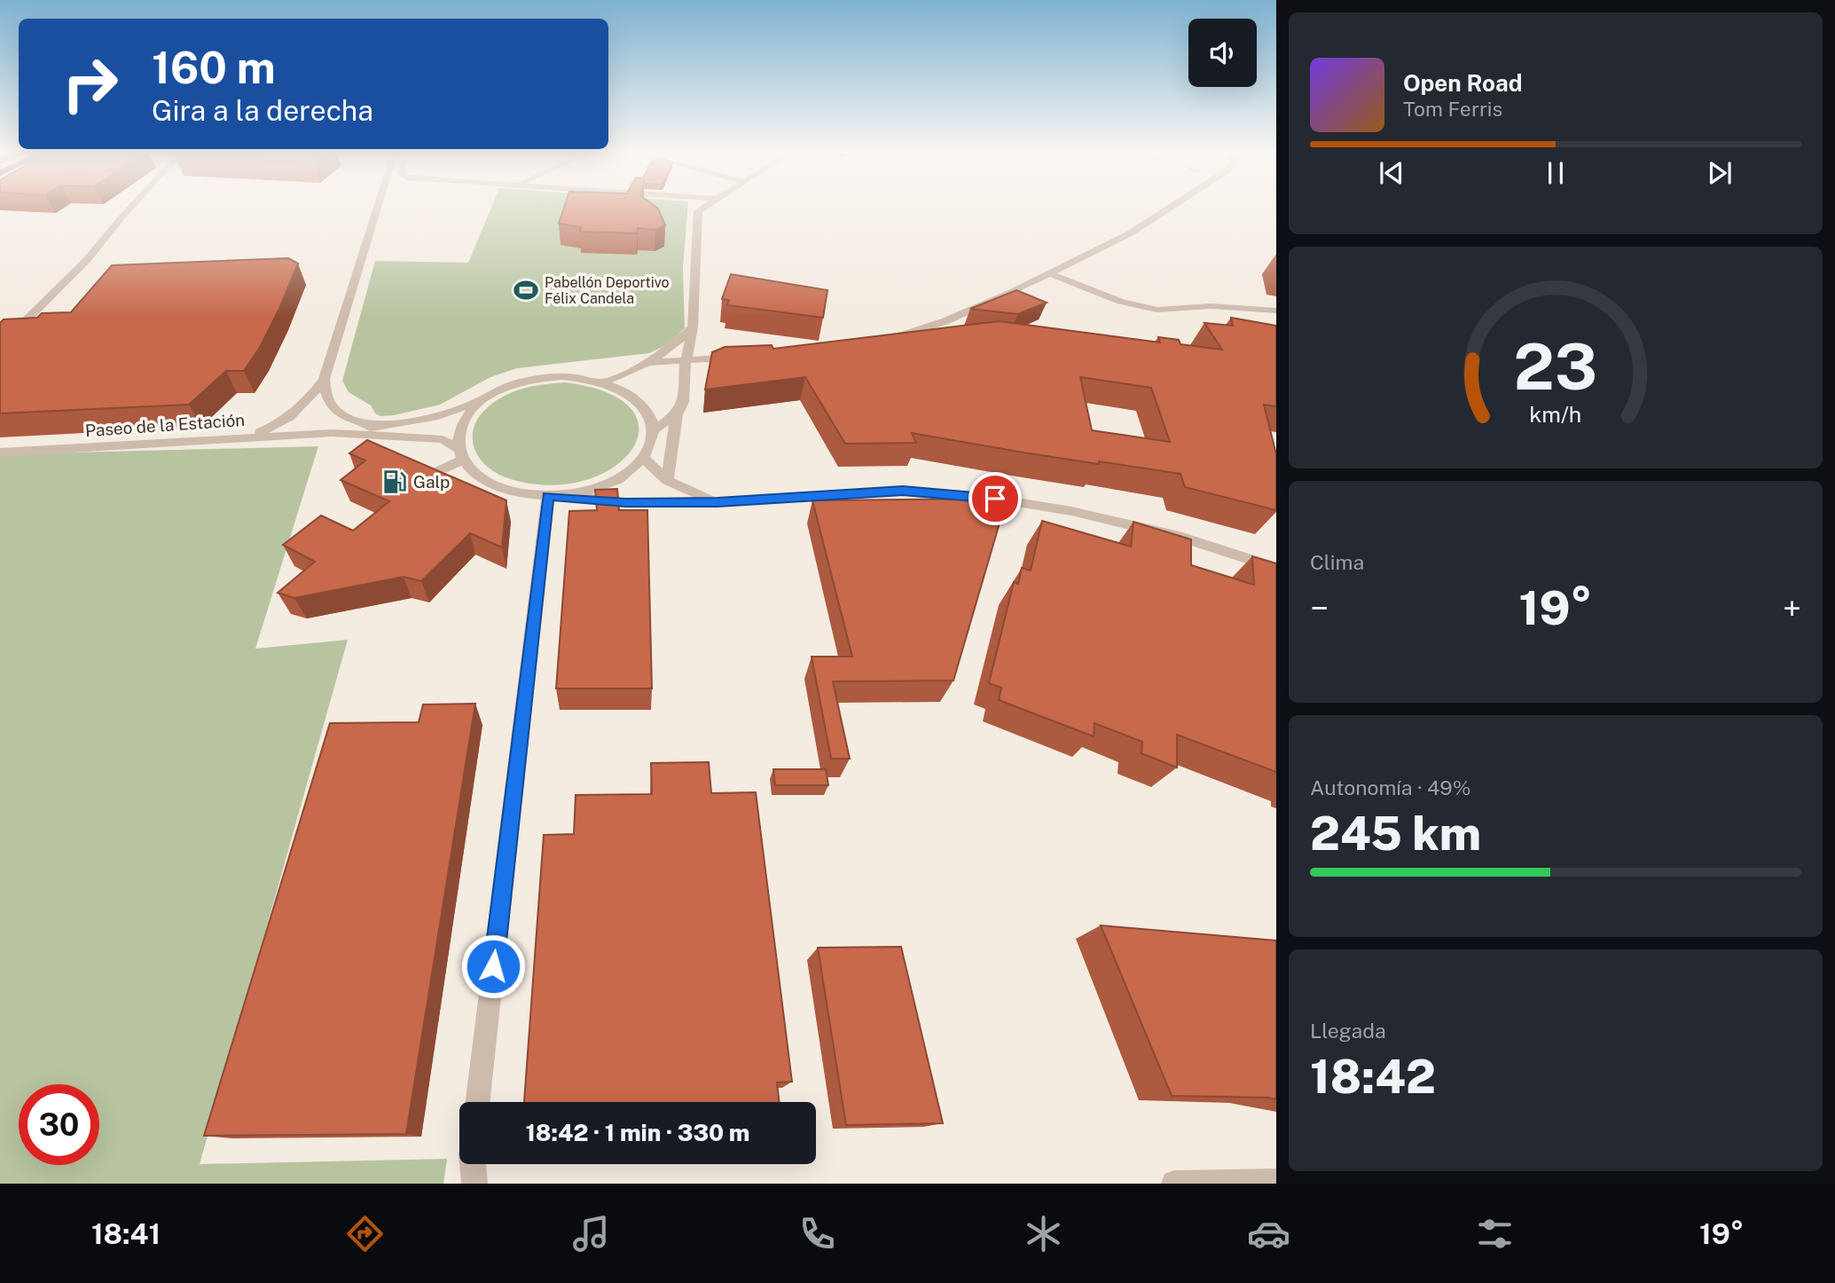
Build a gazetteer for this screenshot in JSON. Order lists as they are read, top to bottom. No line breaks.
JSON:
{"streets":{"street":["Paseo de la Estación"]},"places":{"sports":["Pabellón Deportivo Félix Candela"],"fuel station":["Galp"]},"page":{"turn":["160 m","Gira a la derecha"],"song":["Open Road","Tom Ferris"],"tile":["Clima",["Autonomía · 49%","245 km"],["Llegada","18:42"]],"heat":["−","19°","+"],"limit":"30","trip":"18:42 · 1 min · 330 m","tabs":["18:41","19°"],"gauge":["23","km/h"]}}
